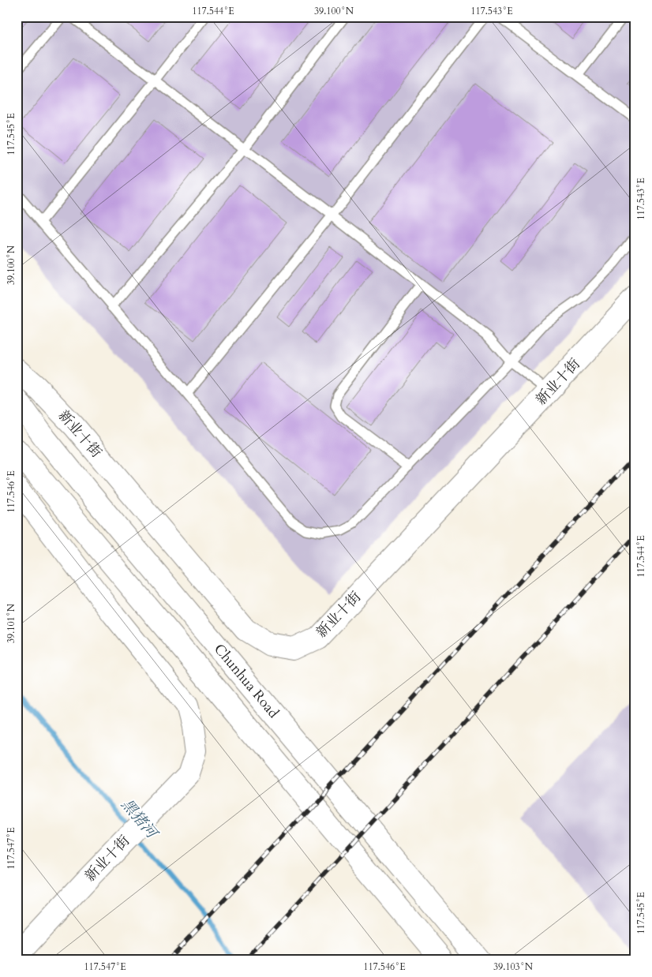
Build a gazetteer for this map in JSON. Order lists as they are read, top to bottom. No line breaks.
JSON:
{"streets":{"main road":["新业十街","Chunhua Road"]},"water":["黑猪河"],"coordinates":["117.544°E","39.100°N","117.543°E","117.545°E","117.546°E","39.101°N","117.547°E","39.103°N"]}
